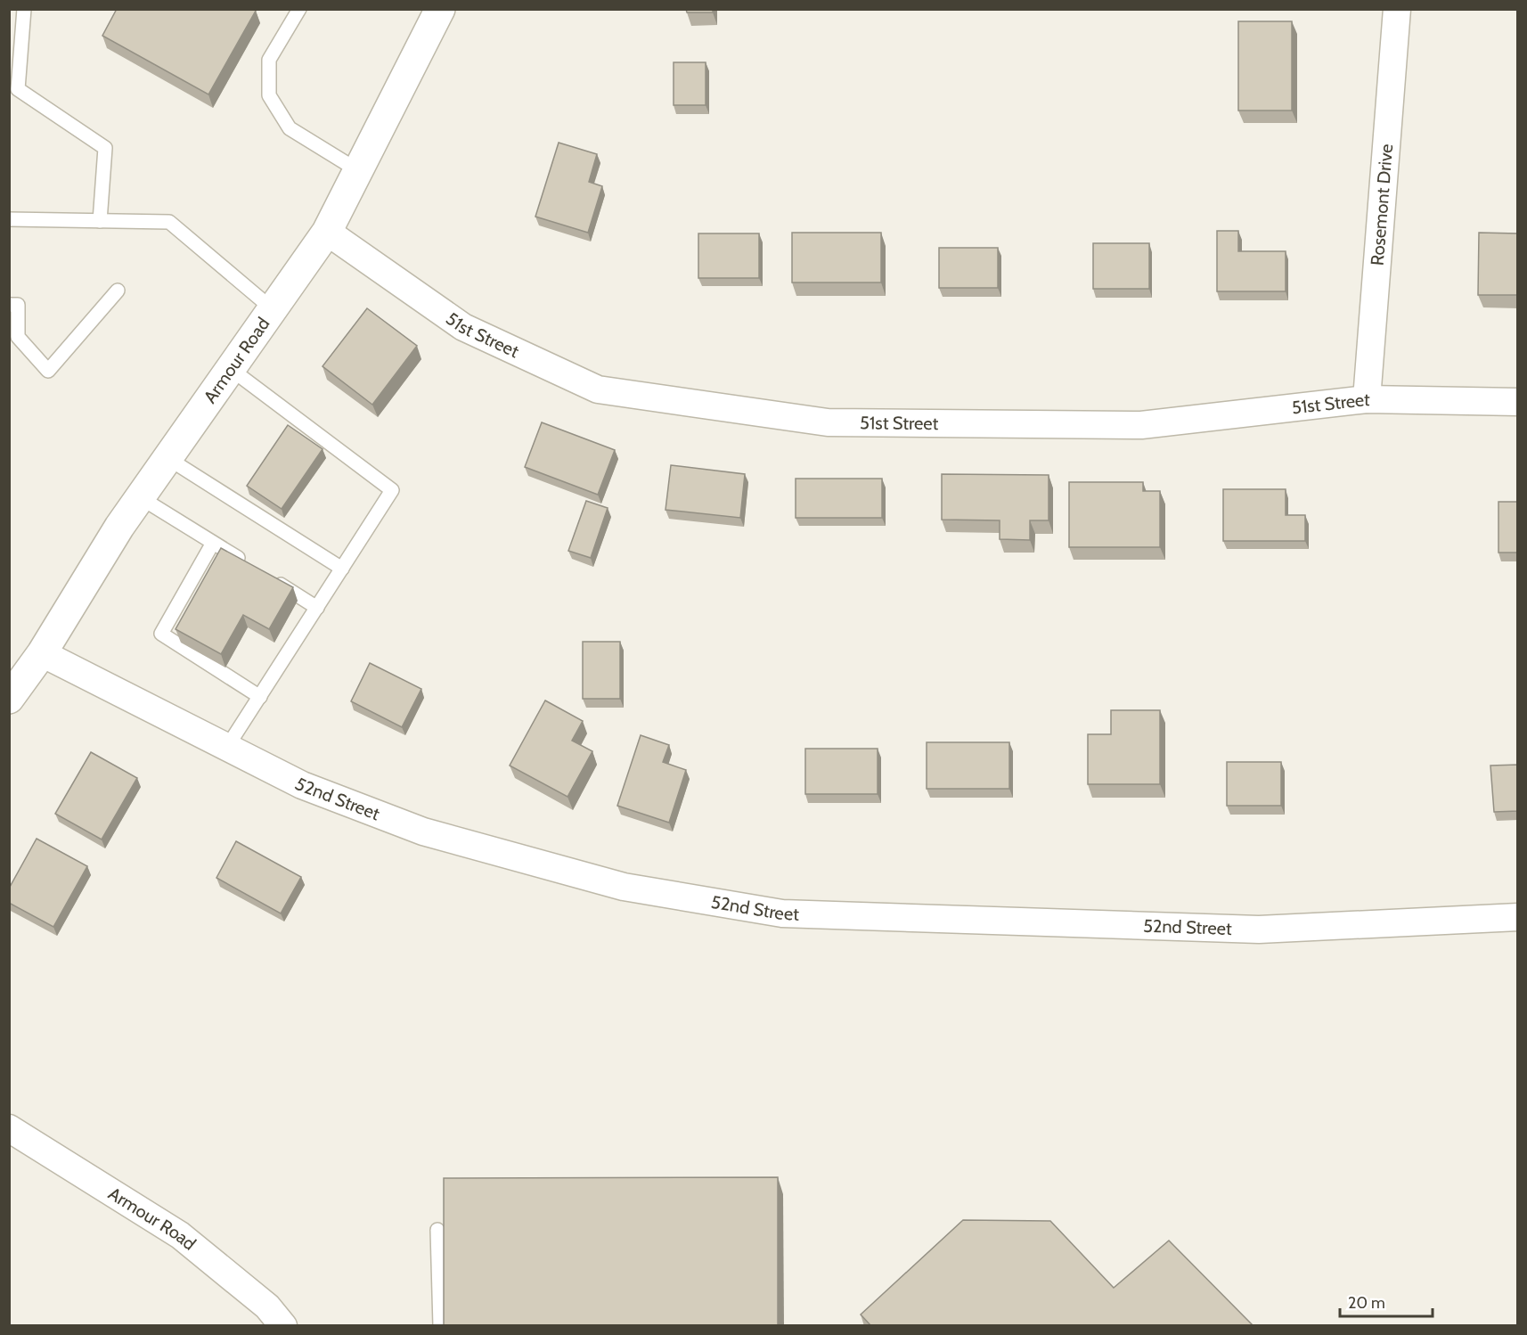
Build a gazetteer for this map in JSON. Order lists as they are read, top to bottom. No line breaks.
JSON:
{"streets":{"street":["Rosemont Drive","51st Street","Armour Road","52nd Street"]},"crossings":[["Rosemont Drive","51st Street"],["51st Street","Armour Road"],["Armour Road","52nd Street"]],"scale_bar":"20 m"}
